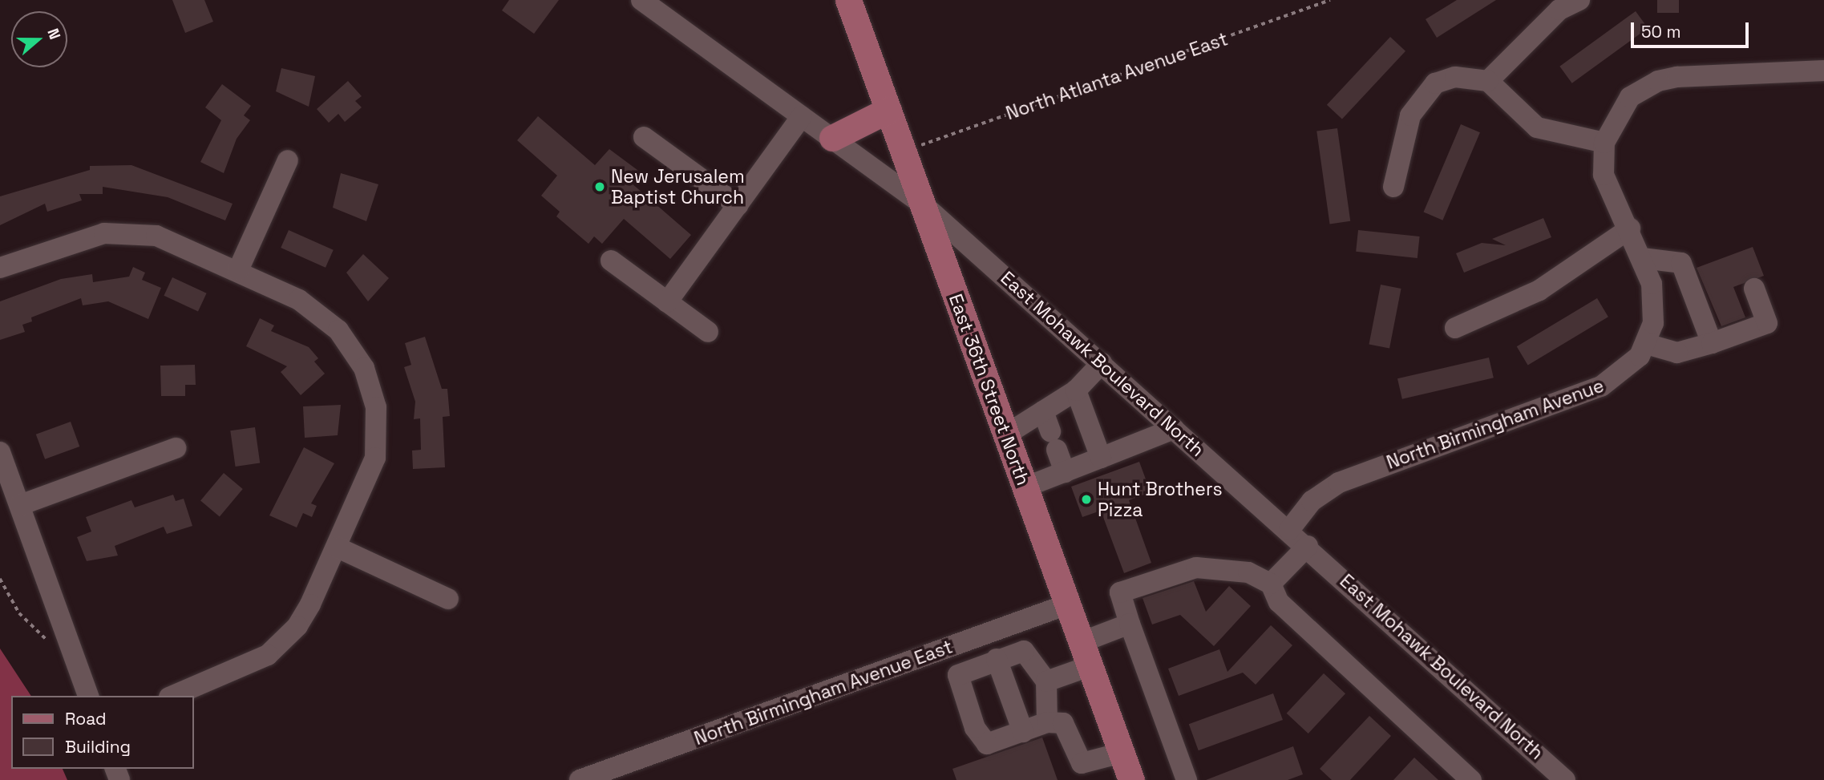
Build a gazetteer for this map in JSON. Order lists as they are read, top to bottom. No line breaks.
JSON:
{"streets":{"main road":["East 36th Street North"],"street":["East Mohawk Boulevard North","North Birmingham Avenue","North Birmingham Avenue East"],"path":["North Atlanta Avenue East"]},"crossings":[["North Atlanta Avenue East","East 36th Street North"],["East Mohawk Boulevard North","East 36th Street North"],["East Mohawk Boulevard North","North Birmingham Avenue"],["East 36th Street North","North Birmingham Avenue East"]],"places":["New Jerusalem Baptist Church","Hunt Brothers Pizza"],"legend":["Road","Building"],"scale_bar":"50 m","north":"right"}
